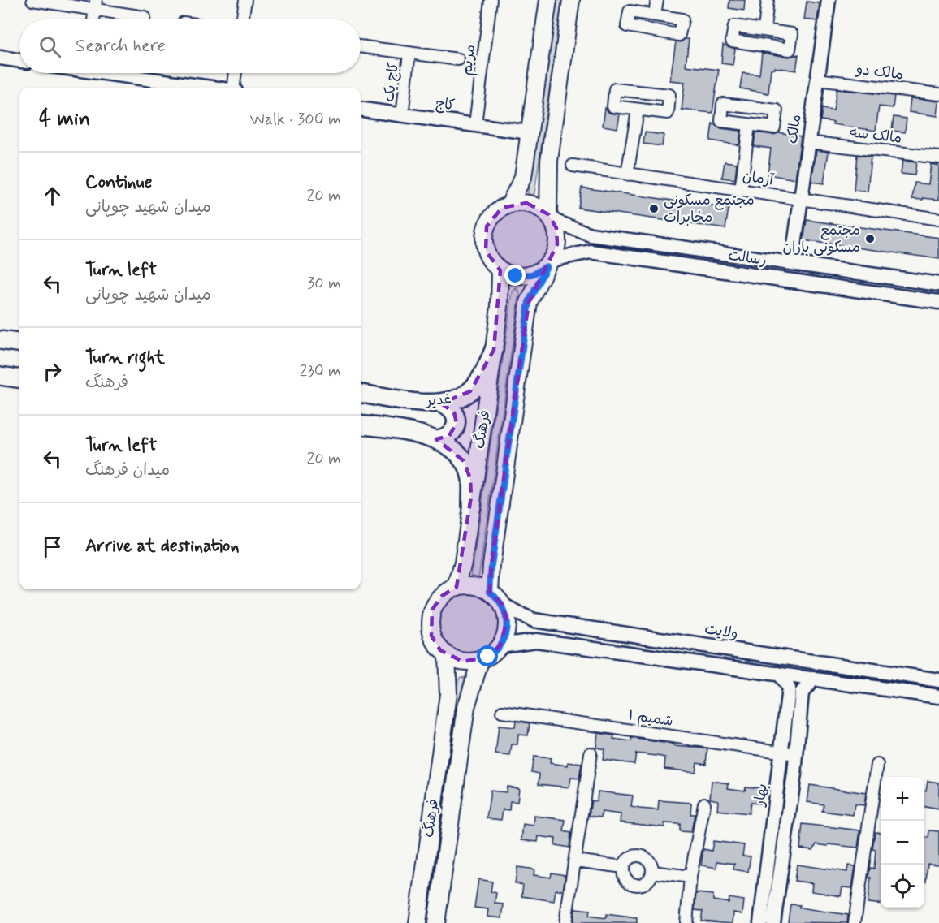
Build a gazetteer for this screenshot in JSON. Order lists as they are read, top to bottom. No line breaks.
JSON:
{"streets":{"main road":["غدیر","فرهنگ"],"street":["مریم","مالک دو","کاج یک","کاج","مالک","مالک سه","آرمان","رسالت","ولایت","شمیم ۱","بهار"]},"crossings":[["مریم","کاج"],["مالک دو","مالک"],["کاج یک","کاج"],["مالک","مالک سه"],["مالک","آرمان"],["مالک","رسالت"],["رسالت","فرهنگ"],["غدیر","فرهنگ"],["فرهنگ","ولایت"],["شمیم ۱","بهار"]],"places":["مجتمع مسکونی مخابرات","مجتمع مسکونی باران"],"page":{"search":"Search here","heading":["4 min","Walk · 300 m"],"list":[["Continue","میدان شهید چوپانی","20 m"],["Turn left","میدان شهید چوپانی","30 m"],["Turn right","فرهنگ","230 m"],["Turn left","میدان فرهنگ","20 m"],"Arrive at destination"],"map_buttons":["+","−"]}}
